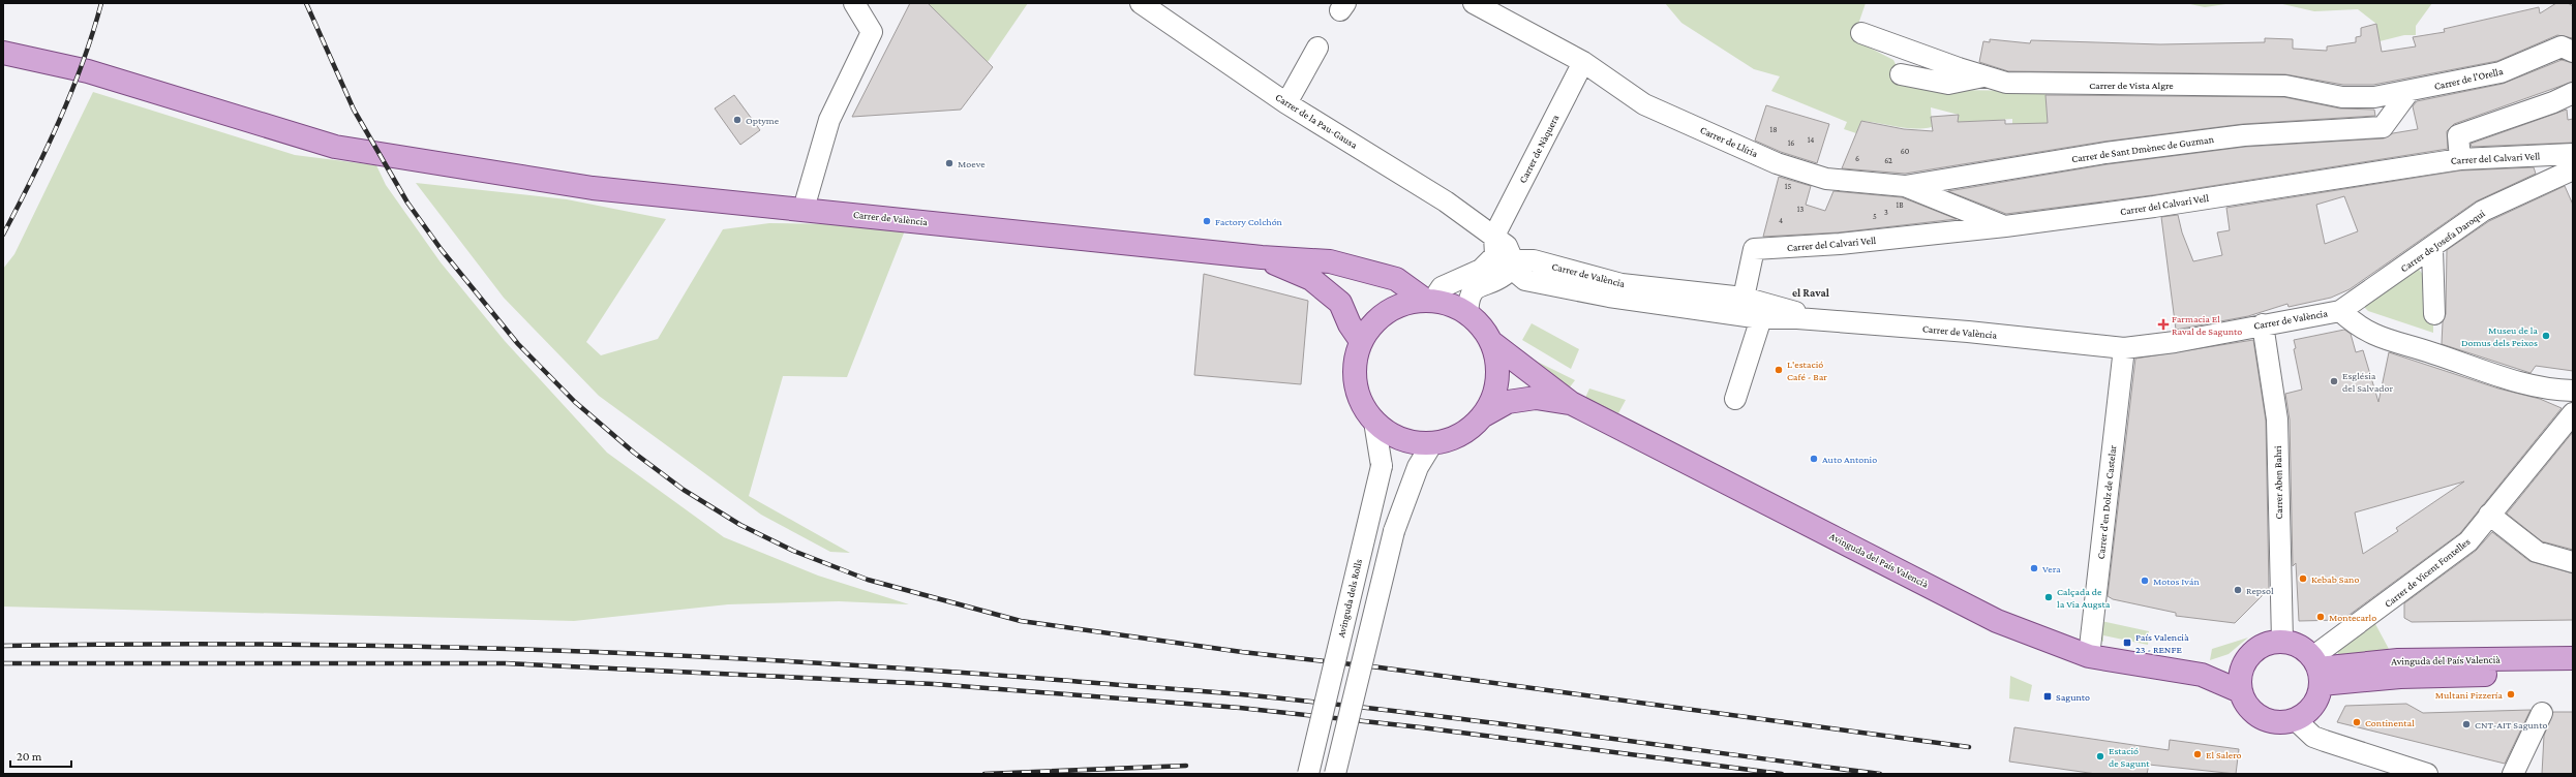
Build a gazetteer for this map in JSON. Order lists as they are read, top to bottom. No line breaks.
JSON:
{"streets":{"main road":["Carrer de València","Avinguda del País Valencià"],"street":["Carrer de l'Orella","Carrer de Vista Algre","Carrer de la Pau-Gausa","Carrer de Llíria","Carrer de Nàquera","Carrer de Sant Dmènec de Guzman","Carrer del Calvari Vell","Carrer de Josefa Daroqui","Carrer Aben Bahri","Carrer d'en Dolz de Castelar","Carrer de Vicent Fontelles","Avinguda dels Rolls"]},"crossings":[["Carrer de l'Orella","Carrer de Vista Algre"],["Carrer de l'Orella","Carrer de Sant Dmènec de Guzman"],["Carrer de Vista Algre","Carrer de Sant Dmènec de Guzman"],["Carrer de la Pau-Gausa","Carrer de Nàquera"],["Carrer de Llíria","Carrer de Nàquera"],["Carrer de Llíria","Carrer de Sant Dmènec de Guzman"],["Carrer de Llíria","Carrer del Calvari Vell"],["Carrer del Calvari Vell","Carrer de València"],["Carrer del Calvari Vell","Carrer de Josefa Daroqui"],["Carrer de València","Carrer de Josefa Daroqui"],["Carrer de València","Carrer Aben Bahri"],["Carrer de València","Carrer d'en Dolz de Castelar"],["Carrer de València","Avinguda del País Valencià"],["Carrer de València","Avinguda dels Rolls"],["Carrer Aben Bahri","Avinguda del País Valencià"],["Carrer Aben Bahri","Carrer de Vicent Fontelles"],["Carrer d'en Dolz de Castelar","Avinguda del País Valencià"],["Avinguda del País Valencià","Carrer de Vicent Fontelles"],["Avinguda del País Valencià","Avinguda dels Rolls"]],"districts":["el Raval"],"places":{"other":["Optyme","Moeve","Factory Colchón","Museu de la Domus dels Peixos","L'estació Café - Bar","Església del Salvador","Auto Antonio","Vera","Kebab Sano","Motos Iván","Repsol","Calçada de la Via Augsta","Montecarlo","Multani Pizzería","Continental","CNT-AIT Sagunto","El Salero","Estació de Sagunt"],"health":["Farmacia El Raval de Sagunto"],"transit":["País Valencià 23 - RENFE","Sagunto"]},"house_numbers":["18","14","16","60","6","62","15","1B","13","3","5","4"],"scale_bar":"20 m"}
